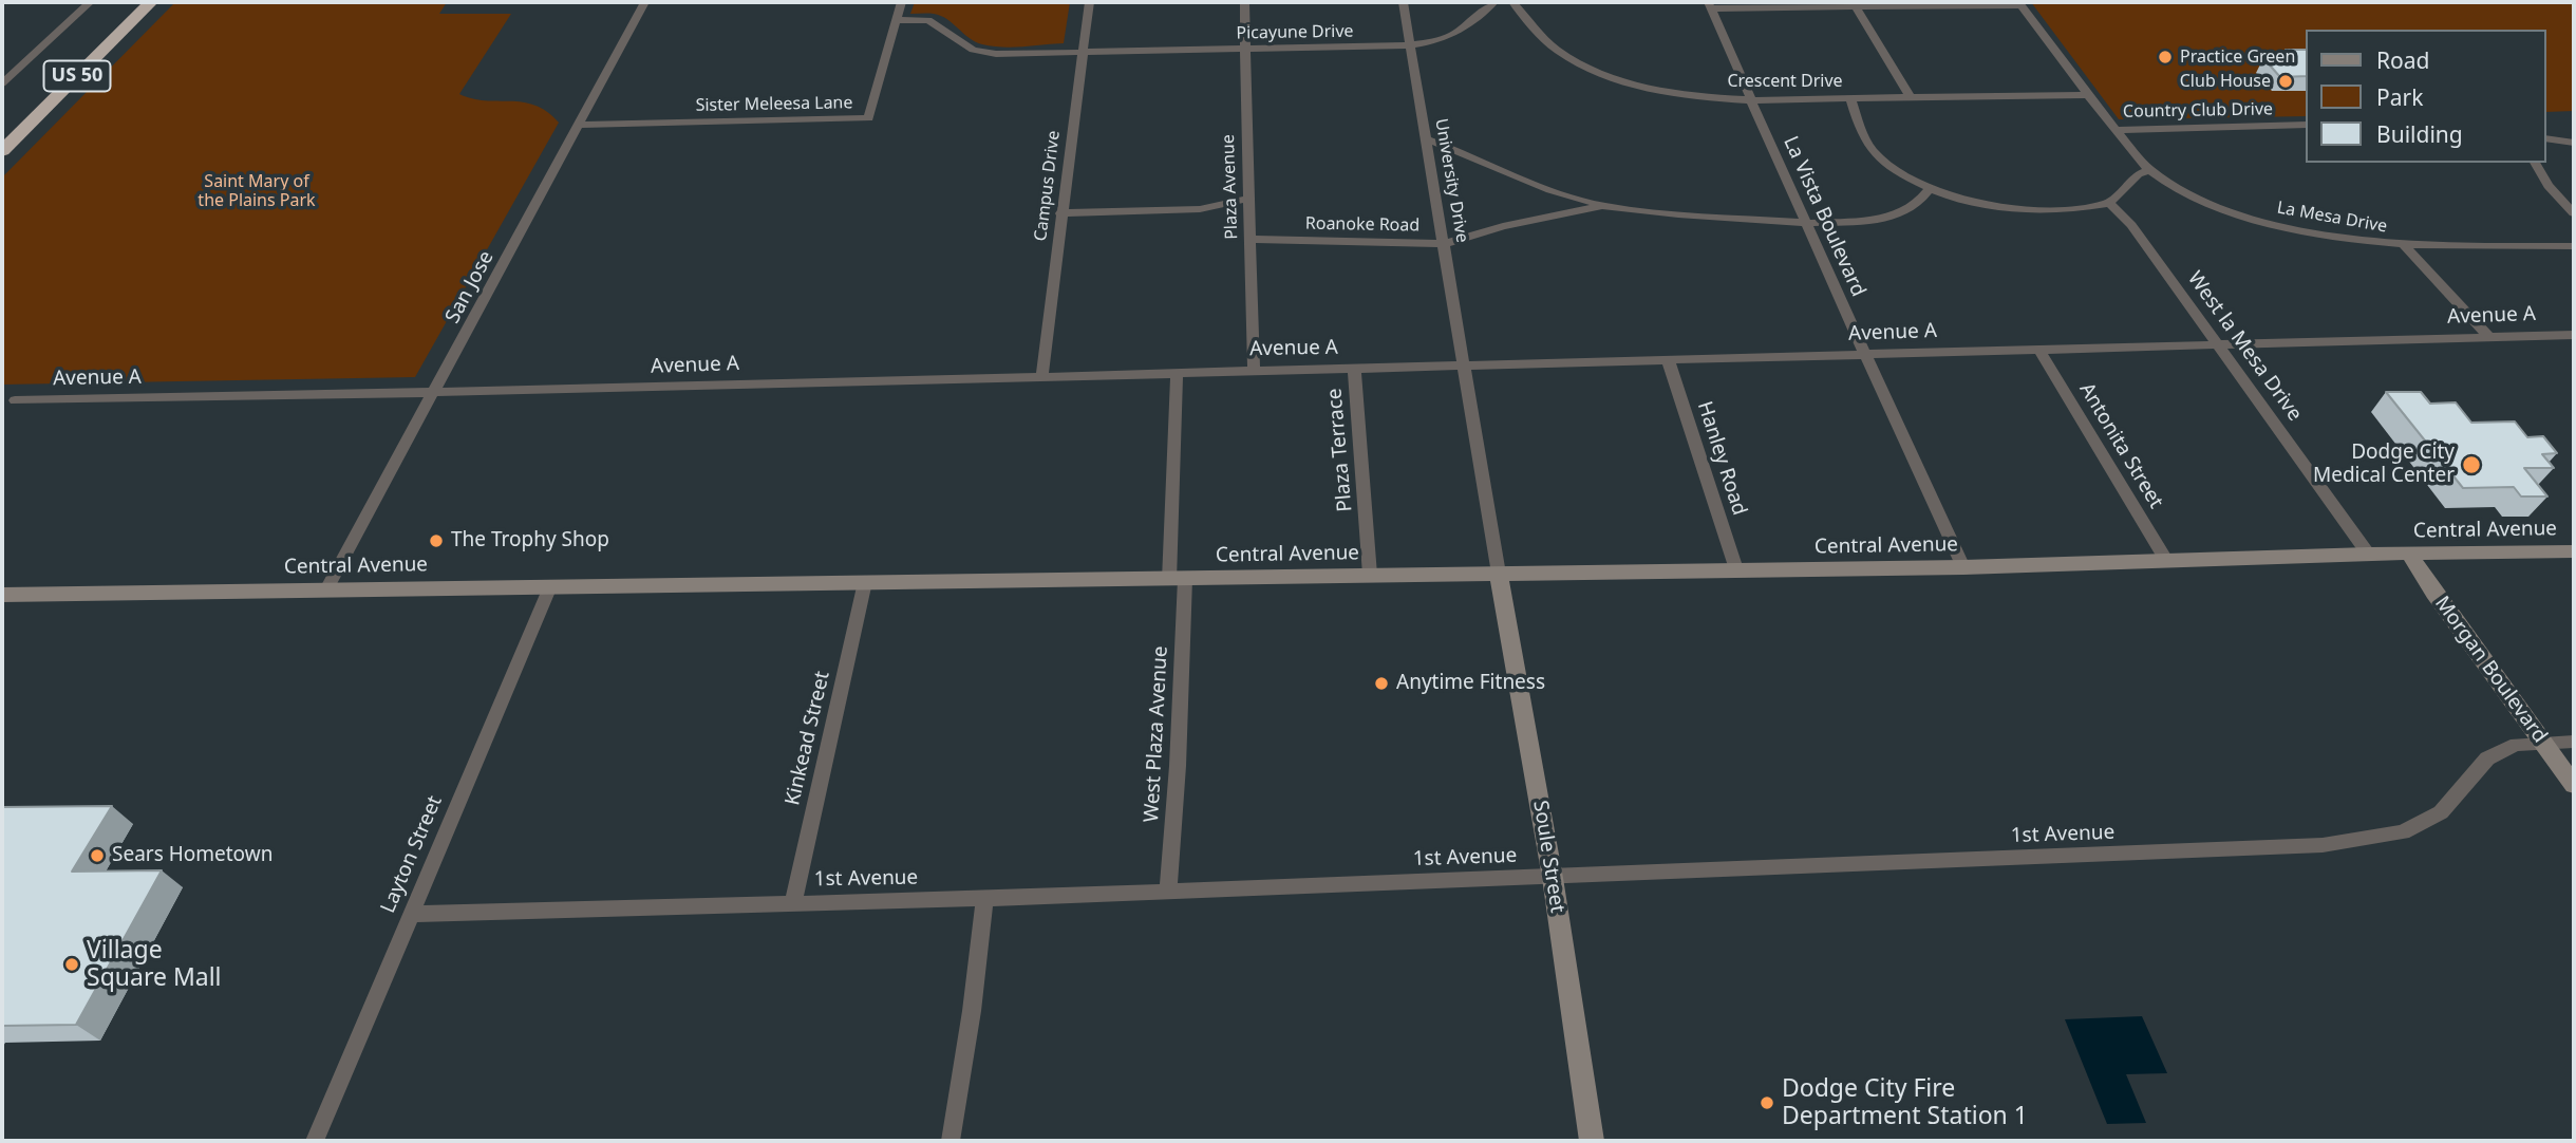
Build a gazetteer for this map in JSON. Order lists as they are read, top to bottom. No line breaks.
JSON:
{"streets":{"highway":["US 50"],"street":["Picayune Drive","Crescent Drive","Sister Meleesa Lane","Country Club Drive","University Drive","Campus Drive","Plaza Avenue","La Vista Boulevard","La Mesa Drive","Roanoke Road","San Jose","Avenue A","West la Mesa Drive","Antonita Street","Plaza Terrace","Hanley Road","Central Avenue","Morgan Boulevard","West Plaza Avenue","Kinkead Street","1st Avenue","Layton Street","Soule Street"]},"crossings":[["Picayune Drive","University Drive"],["Picayune Drive","Campus Drive"],["Picayune Drive","Plaza Avenue"],["Crescent Drive","Country Club Drive"],["Crescent Drive","La Vista Boulevard"],["Sister Meleesa Lane","San Jose"],["University Drive","Roanoke Road"],["University Drive","Avenue A"],["University Drive","Central Avenue"],["University Drive","Soule Street"],["Campus Drive","Avenue A"],["Plaza Avenue","Roanoke Road"],["Plaza Avenue","Avenue A"],["La Vista Boulevard","Roanoke Road"],["La Vista Boulevard","Avenue A"],["La Vista Boulevard","Central Avenue"],["San Jose","Avenue A"],["San Jose","Central Avenue"],["Avenue A","West la Mesa Drive"],["Avenue A","Antonita Street"],["Avenue A","Plaza Terrace"],["Avenue A","Hanley Road"],["West la Mesa Drive","Central Avenue"],["Antonita Street","Central Avenue"],["Plaza Terrace","Central Avenue"],["Hanley Road","Central Avenue"],["Central Avenue","Morgan Boulevard"],["Central Avenue","West Plaza Avenue"],["Central Avenue","Kinkead Street"],["Central Avenue","Layton Street"],["Central Avenue","Soule Street"],["Morgan Boulevard","1st Avenue"],["West Plaza Avenue","1st Avenue"],["Kinkead Street","1st Avenue"],["1st Avenue","Layton Street"],["1st Avenue","Soule Street"]],"parks":["Saint Mary of the Plains Park"],"places":["Practice Green","Club House","Dodge City Medical Center","The Trophy Shop","Anytime Fitness","Sears Hometown","Village Square Mall","Dodge City Fire Department Station 1"],"legend":["Road","Park","Building"]}
